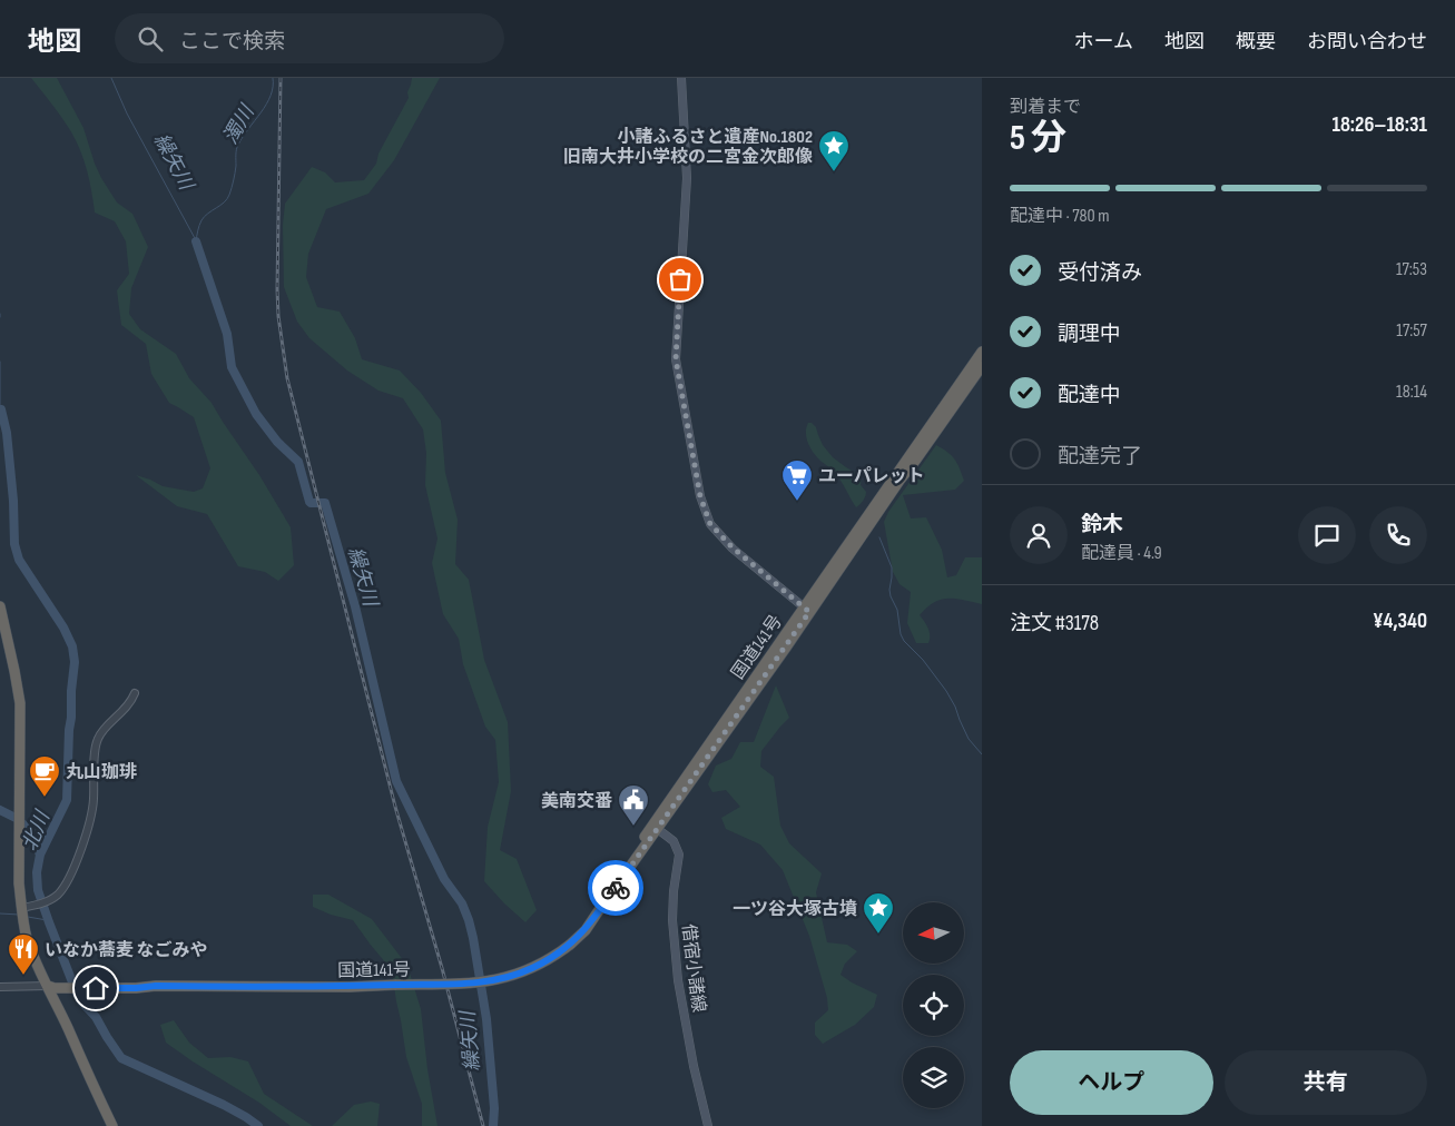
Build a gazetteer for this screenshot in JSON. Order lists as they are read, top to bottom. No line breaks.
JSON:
{"streets":{"highway":["国道141号"],"main road":["借宿小諸線"]},"crossings":[["国道141号","借宿小諸線"]],"water":["濁川","繰矢川","北川"],"places":{"place":["小諸ふるさと遺産No.1802 旧南大井小学校の二宮金次郎像","一ツ谷大塚古墳"],"supermarket":["ユーパレット"],"cafe":["丸山珈琲"],"public building":["美南交番"],"restaurant":["いなか蕎麦 なごみや"]},"north":"left","page":{"header":"地図","search":"ここで検索","nav":["ホーム","地図","概要","お問い合わせ"],"heading":["5 分","到着まで","18:26–18:31"],"panel":["鈴木","配達員 · 4.9","注文 #3178","¥4,340"],"bar":"配達中 · 780 m","list":[["受付済み","17:53"],["調理中","17:57"],["配達中","18:14"],"配達完了"],"buttons":["ヘルプ","共有"]}}
